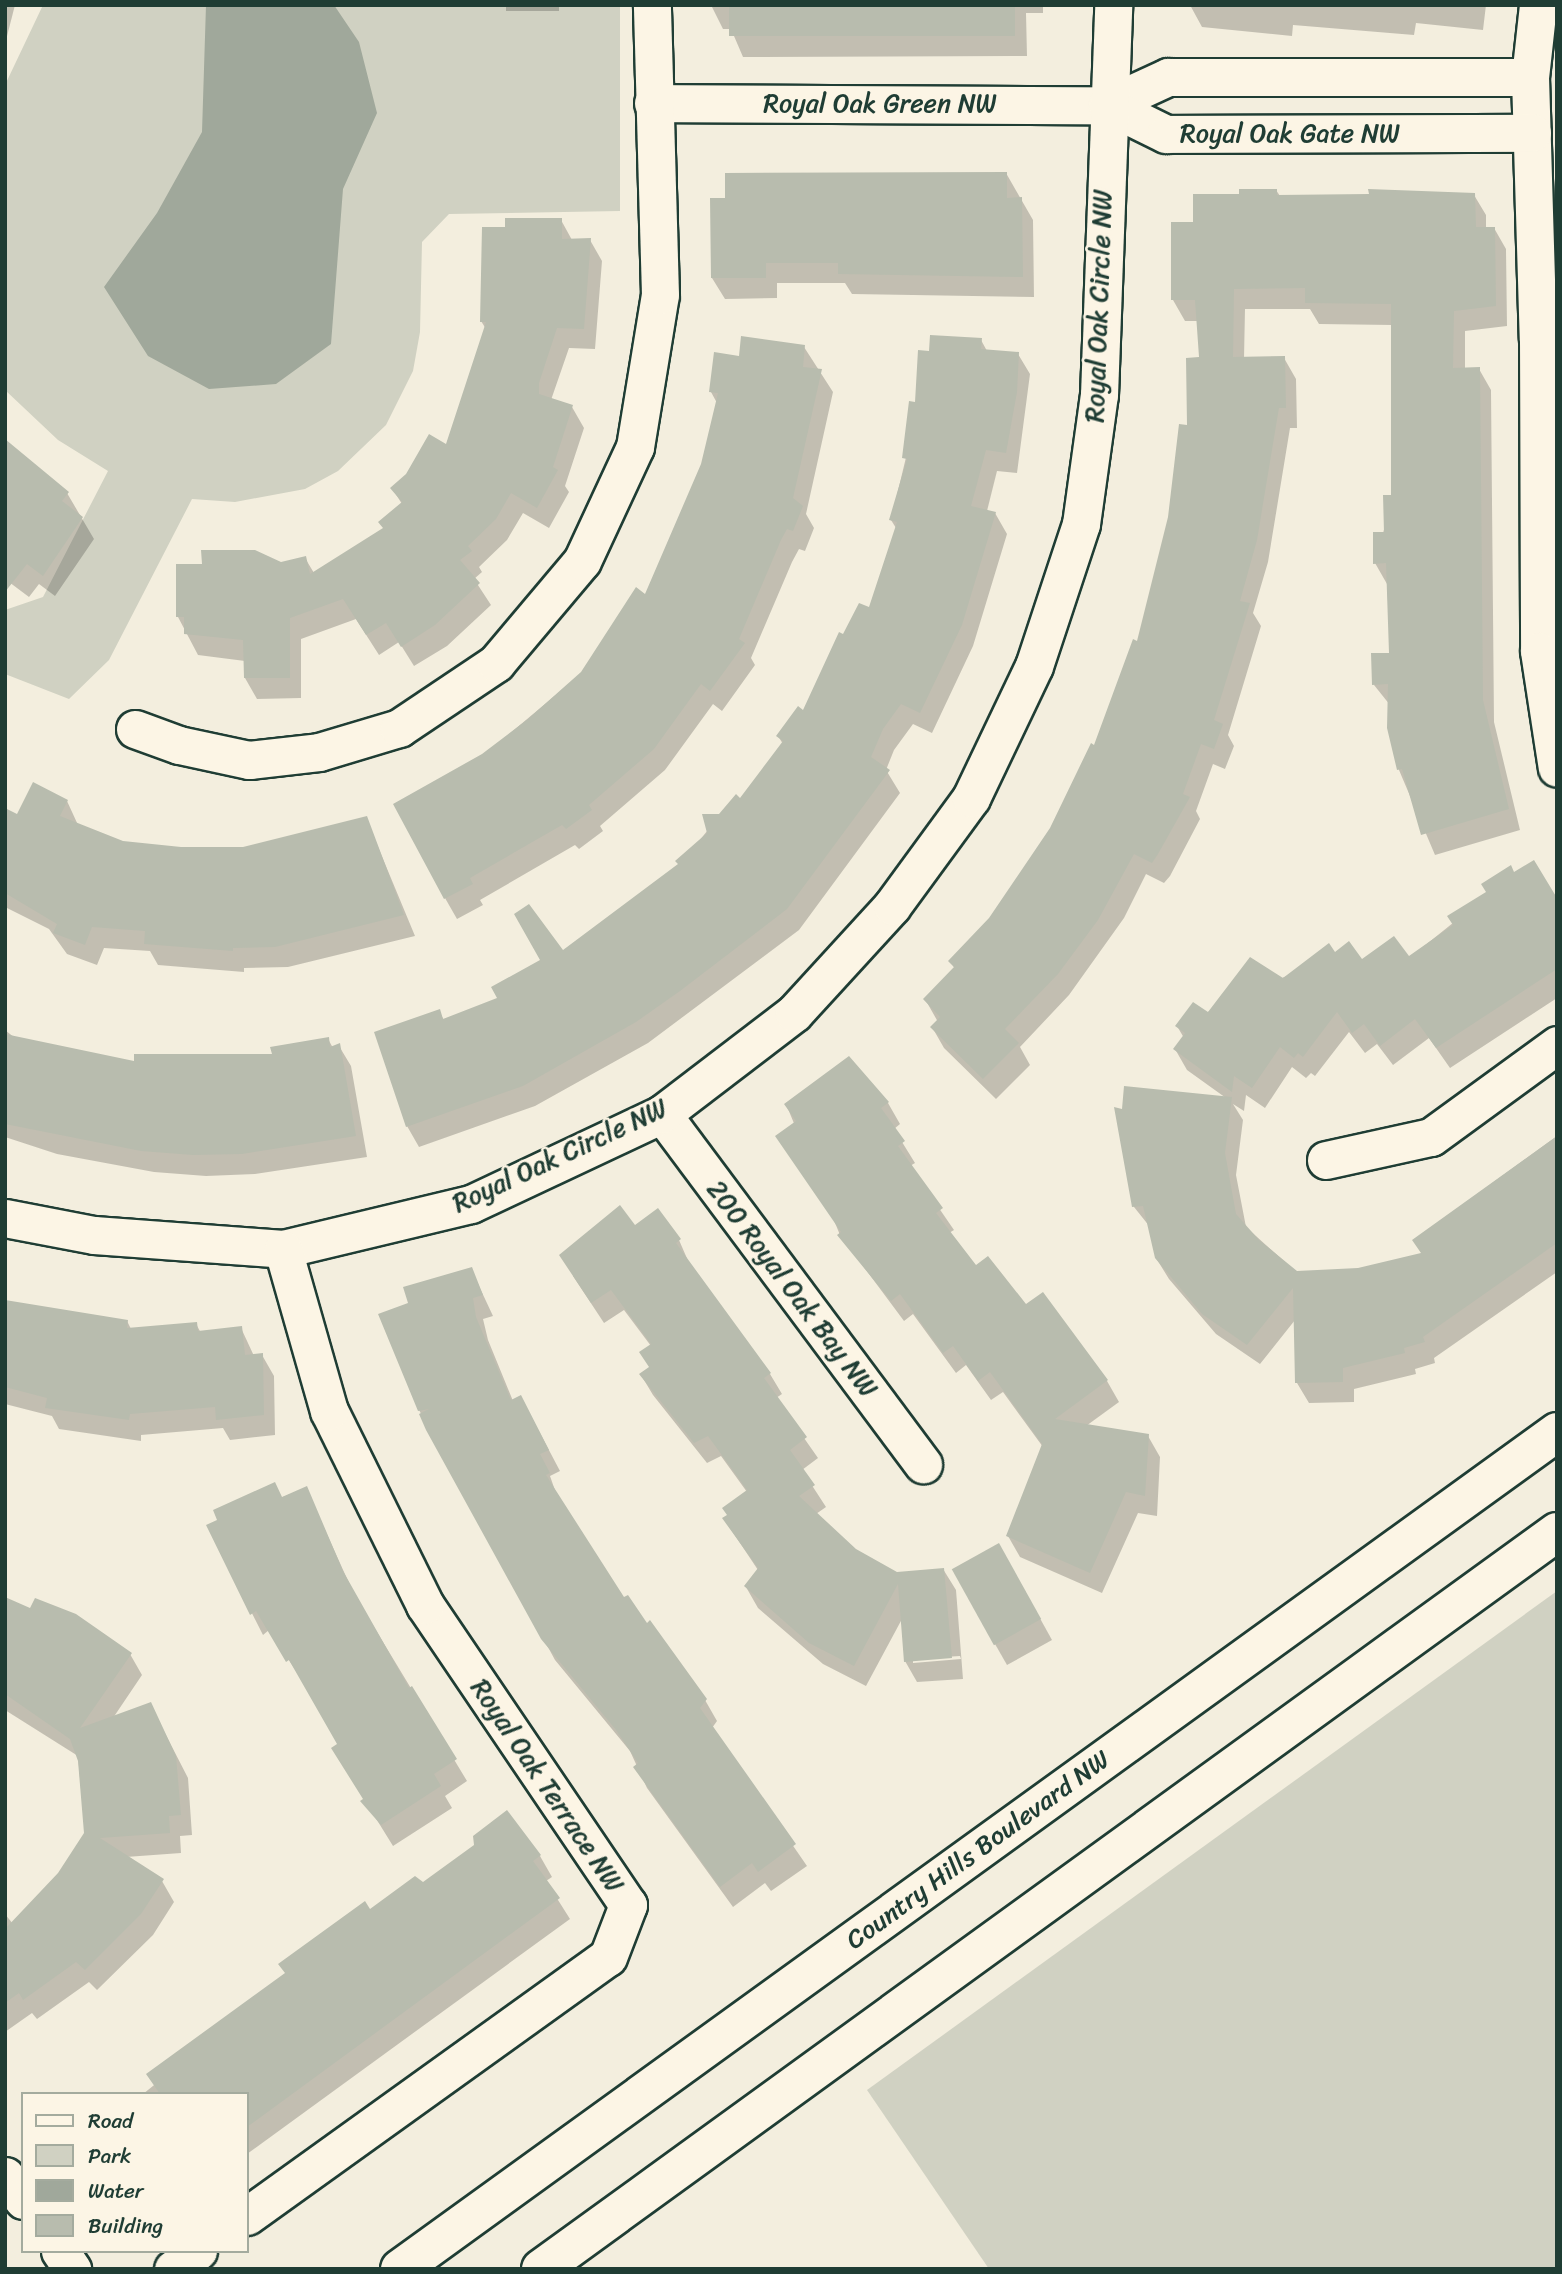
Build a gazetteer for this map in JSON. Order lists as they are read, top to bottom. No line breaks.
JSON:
{"streets":{"main road":["Country Hills Boulevard NW"],"street":["Royal Oak Green NW","Royal Oak Gate NW","Royal Oak Circle NW","200 Royal Oak Bay NW","Royal Oak Terrace NW"]},"crossings":[["Royal Oak Green NW","Royal Oak Gate NW"],["Royal Oak Green NW","Royal Oak Circle NW"],["Royal Oak Gate NW","Royal Oak Circle NW"],["Royal Oak Circle NW","200 Royal Oak Bay NW"],["Royal Oak Circle NW","Royal Oak Terrace NW"]],"legend":["Road","Park","Water","Building"]}
